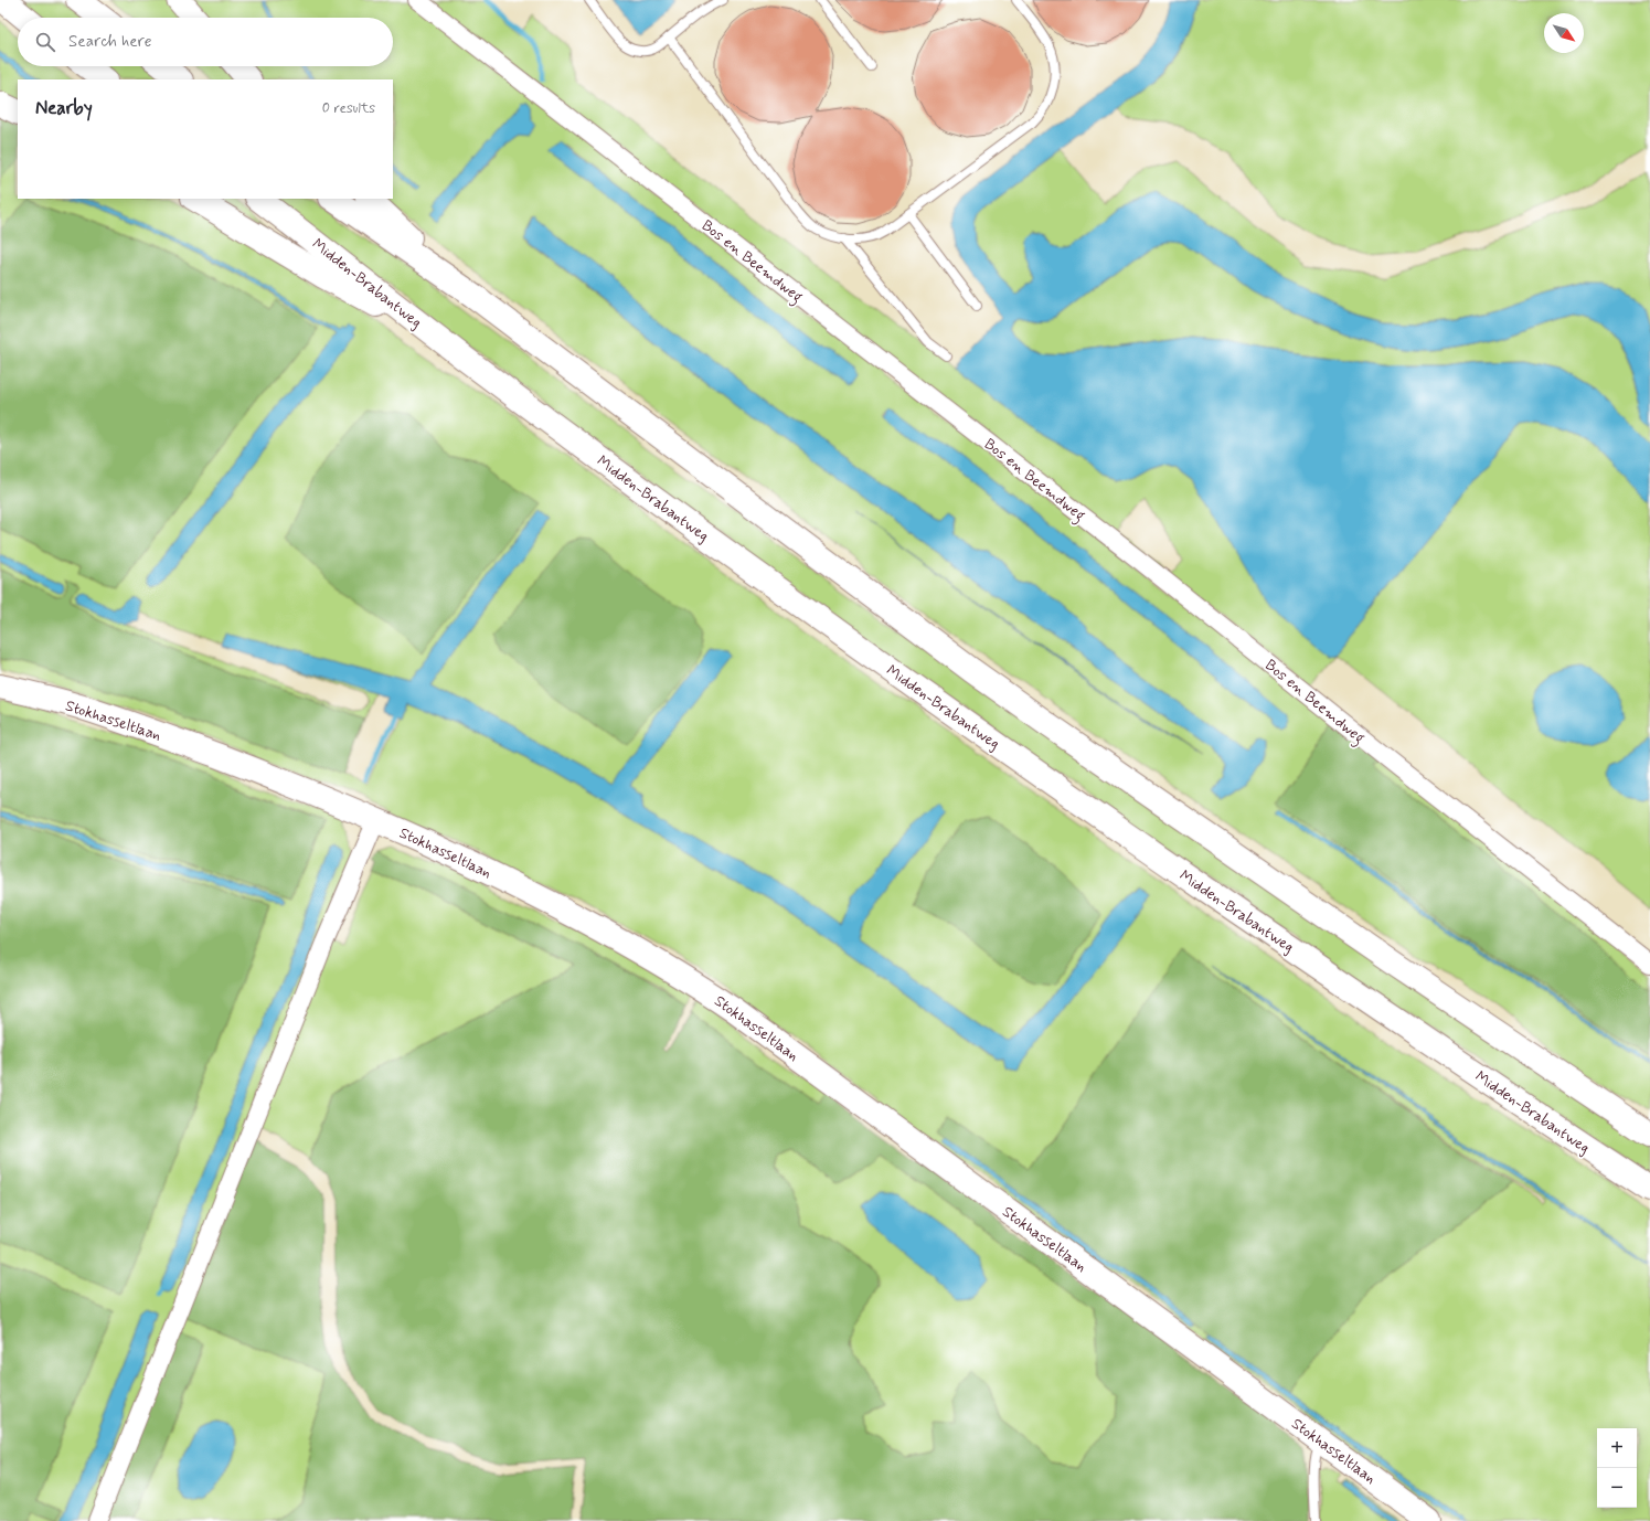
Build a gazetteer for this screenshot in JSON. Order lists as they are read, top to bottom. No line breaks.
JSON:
{"streets":{"main road":["Midden-Brabantweg","Stokhasseltlaan"],"street":["Bos en Beemdweg"]},"north":"bottom right","page":{"search":"Search here","heading":["Nearby","0 results"],"map_buttons":["+","−"]}}
